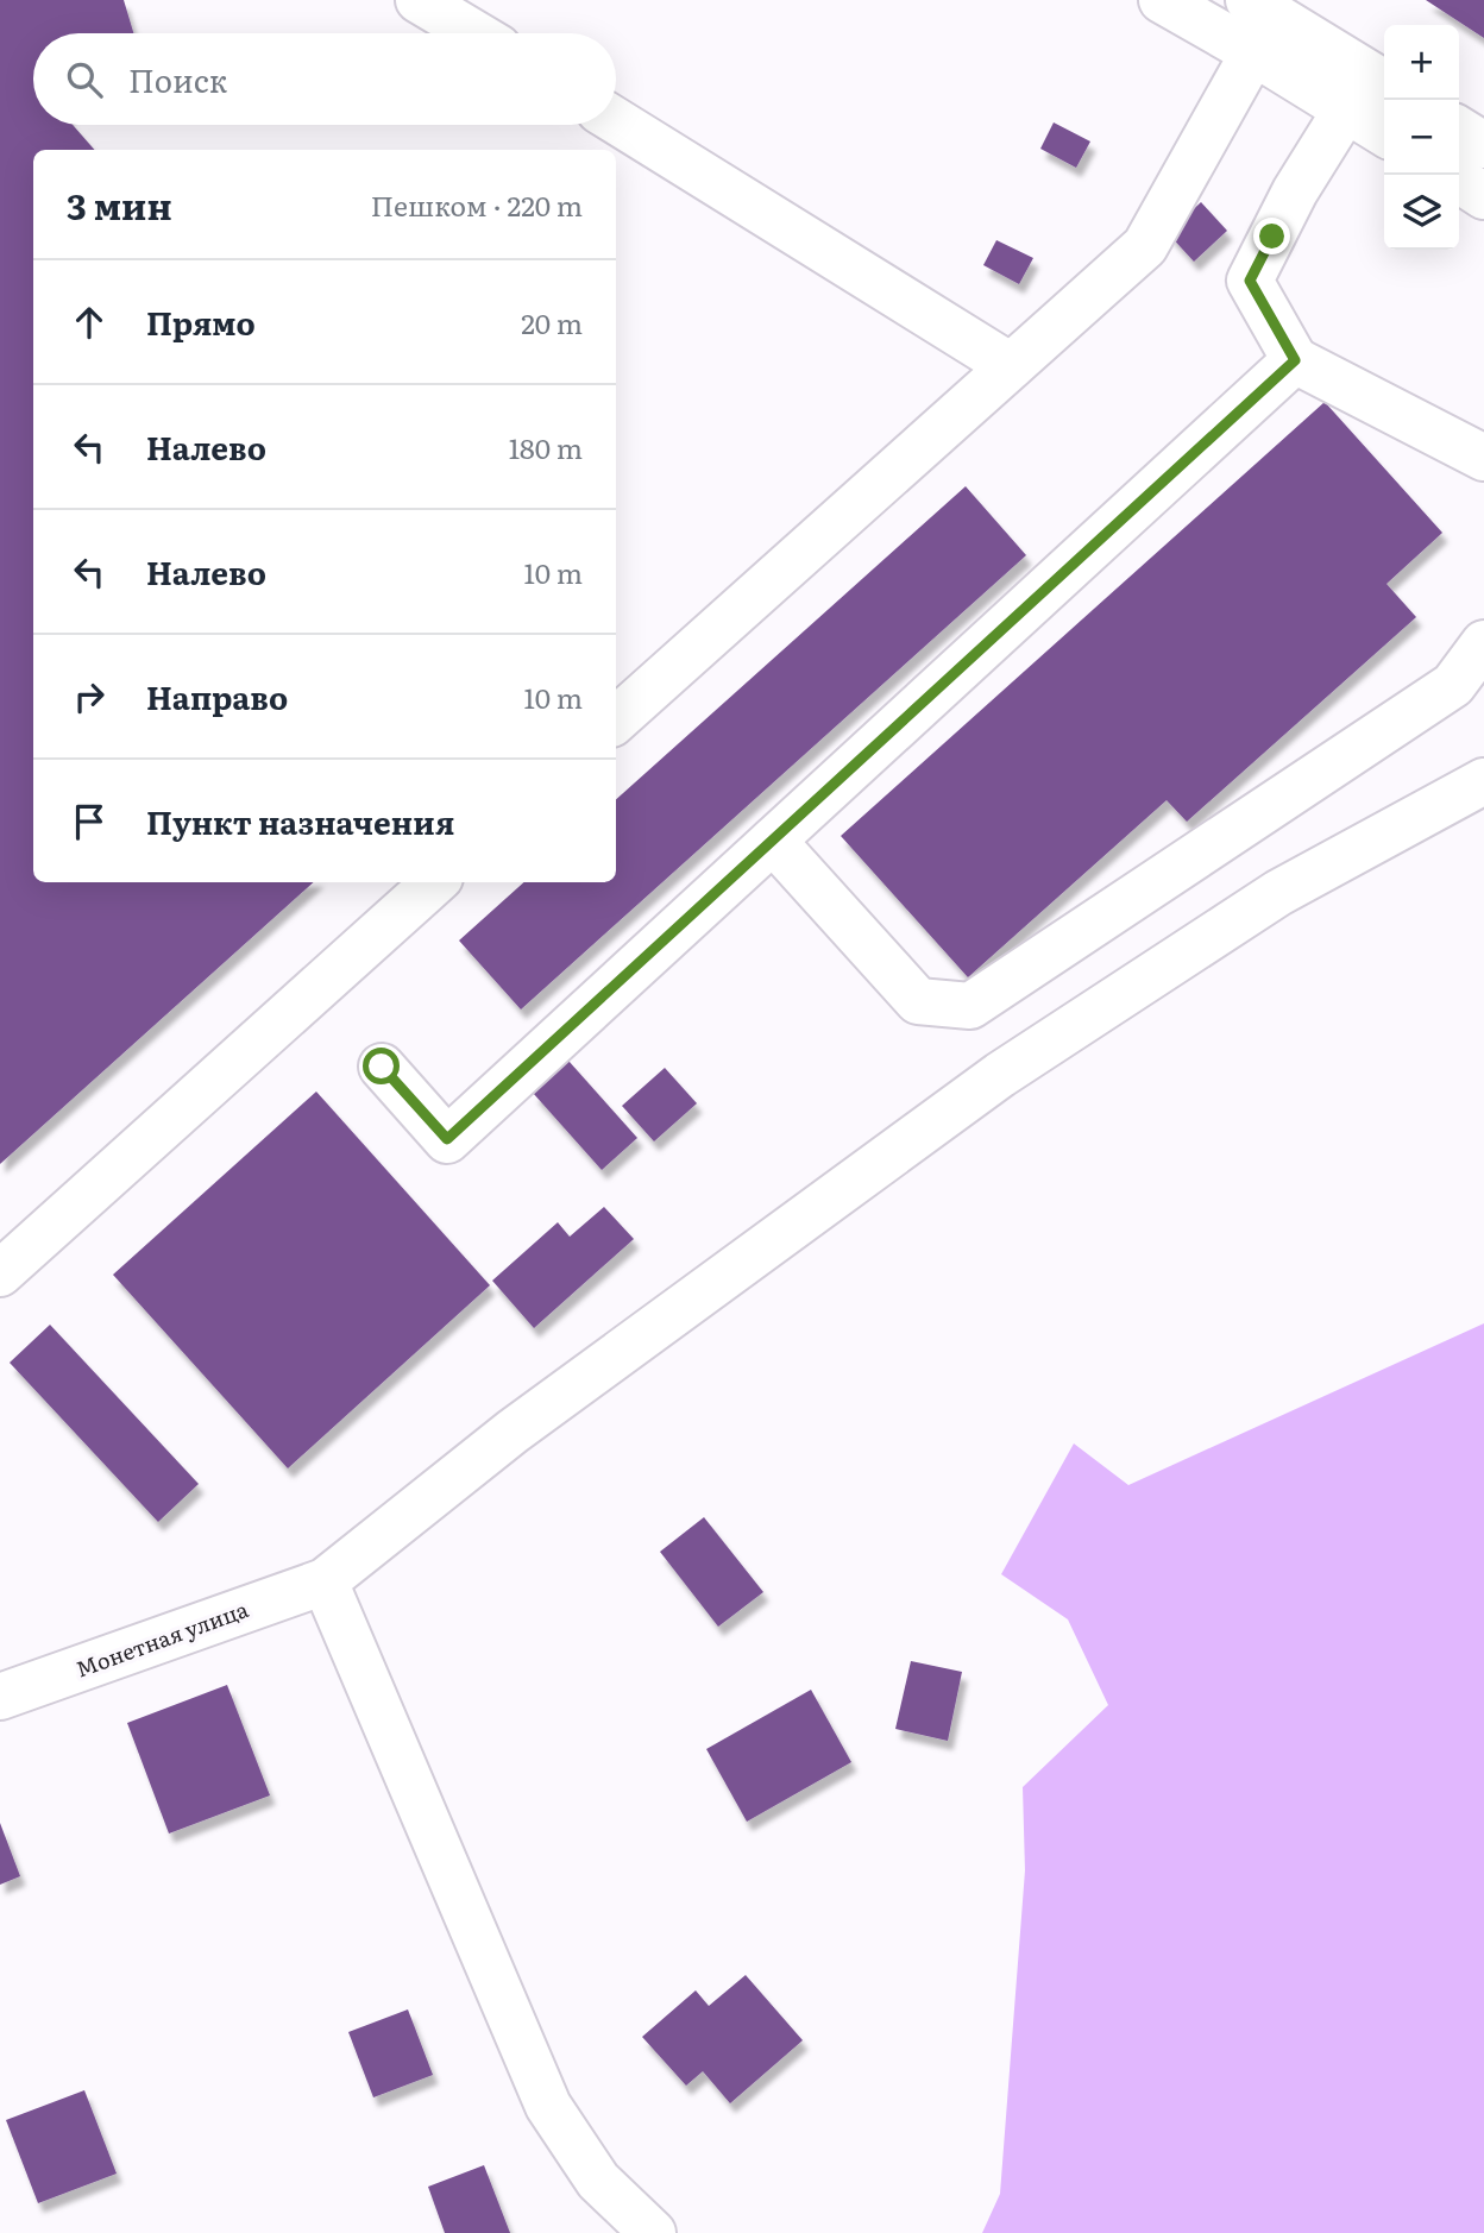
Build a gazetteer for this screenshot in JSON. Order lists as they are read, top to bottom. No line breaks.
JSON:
{"streets":{"street":["Монетная улица"]},"page":{"map_buttons":["+","−"],"search":"Поиск","heading":["3 мин","Пешком · 220 m"],"list":[["Прямо","20 m"],["Налево","180 m"],["Налево","10 m"],["Направо","10 m"],"Пункт назначения"]}}
